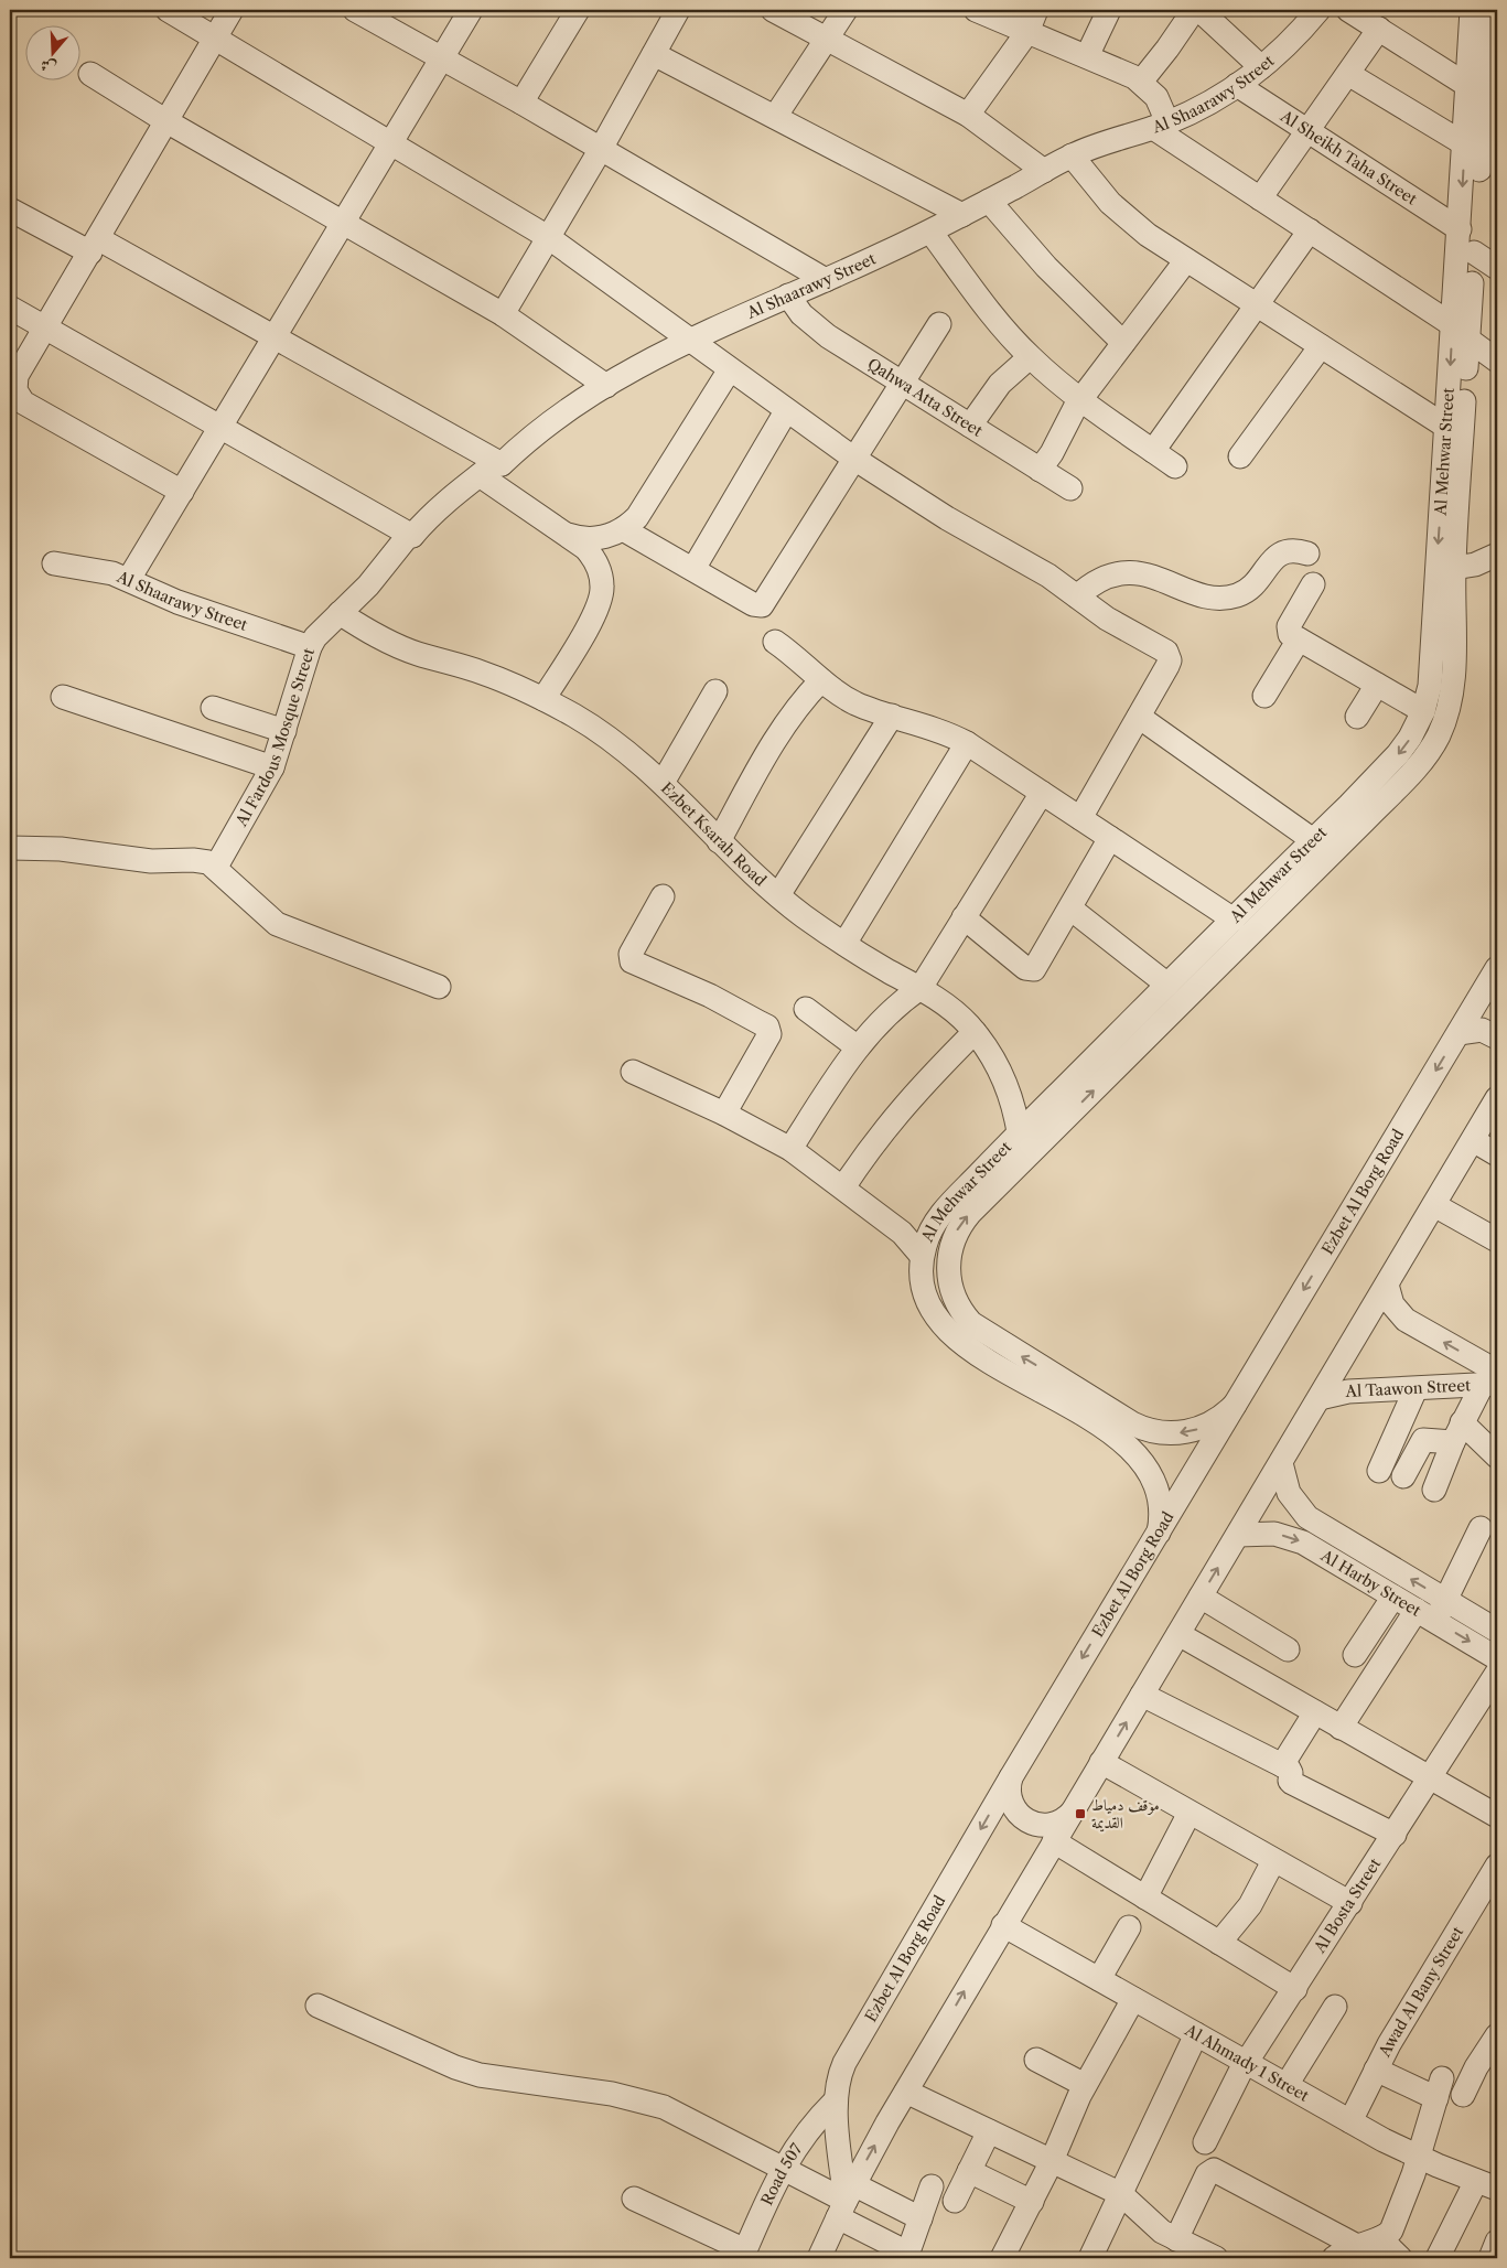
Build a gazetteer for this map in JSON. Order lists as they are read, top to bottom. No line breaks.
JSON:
{"streets":{"street":["Al Shaarawy Street","Al Sheikh Taha Street","Qahwa Atta Street","Al Mehwar Street","Al Fardous Mosque Street","Ezbet Ksarah Road","Ezbet Al Borg Road","Al Taawon Street","Al Harby Street","Al Bosta Street","Awad Al Bany Street","Al Ahmady 1 Street","Road 507"]},"crossings":[["Al Shaarawy Street","Al Sheikh Taha Street"],["Al Shaarawy Street","Qahwa Atta Street"],["Al Shaarawy Street","Al Fardous Mosque Street"],["Al Shaarawy Street","Ezbet Ksarah Road"],["Al Sheikh Taha Street","Al Mehwar Street"],["Al Mehwar Street","Ezbet Ksarah Road"],["Al Mehwar Street","Ezbet Al Borg Road"],["Al Fardous Mosque Street","Ezbet Ksarah Road"],["Ezbet Al Borg Road","Road 507"],["Al Bosta Street","Al Ahmady 1 Street"],["Awad Al Bany Street","Al Ahmady 1 Street"]],"one_way":["Al Taawon Street"],"places":{"transit":["موقف دمياط القديمة"]},"north":"bottom"}
